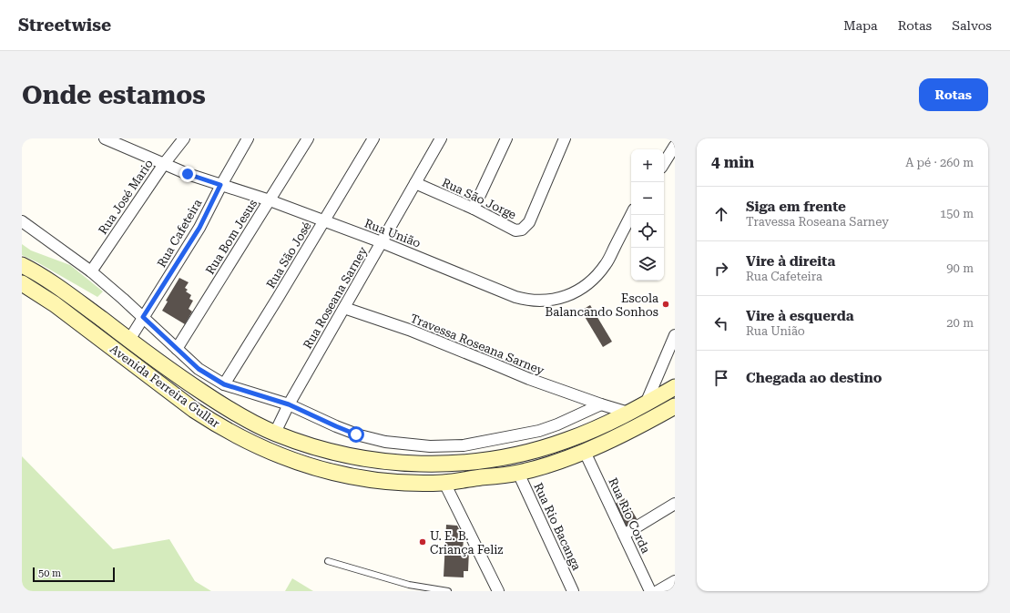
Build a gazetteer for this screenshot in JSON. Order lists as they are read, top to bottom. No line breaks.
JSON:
{"streets":{"main road":["Avenida Ferreira Gullar"],"street":["Rua José Mario","Rua São Jorge","Rua Cafeteira","Rua União","Rua Bom Jesus","Rua São José","Rua Roseana Sarney","Travessa Roseana Sarney","Rua Rio Corda","Rua Rio Bacanga"]},"crossings":[["Rua José Mario","Rua União"],["Rua São Jorge","Rua Roseana Sarney"],["Rua Cafeteira","Rua União"],["Rua Cafeteira","Avenida Ferreira Gullar"],["Rua União","Rua Bom Jesus"],["Rua União","Rua São José"],["Rua União","Rua Roseana Sarney"],["Rua Roseana Sarney","Travessa Roseana Sarney"],["Rua Roseana Sarney","Avenida Ferreira Gullar"],["Travessa Roseana Sarney","Avenida Ferreira Gullar"],["Avenida Ferreira Gullar","Rua Rio Corda"],["Avenida Ferreira Gullar","Rua Rio Bacanga"]],"places":["Escola Balancando Sonhos","U. E. B. Criança Feliz"],"scale_bar":"50 m","page":{"header":"Streetwise","nav":["Mapa","Rotas","Salvos"],"buttons":"Rotas","title":"Onde estamos","heading":["4 min","A pé · 260 m"],"map_buttons":["+","−"],"list":[["Siga em frente","Travessa Roseana Sarney","150 m"],["Vire à direita","Rua Cafeteira","90 m"],["Vire à esquerda","Rua União","20 m"],"Chegada ao destino"],"scale":"50 m"}}
